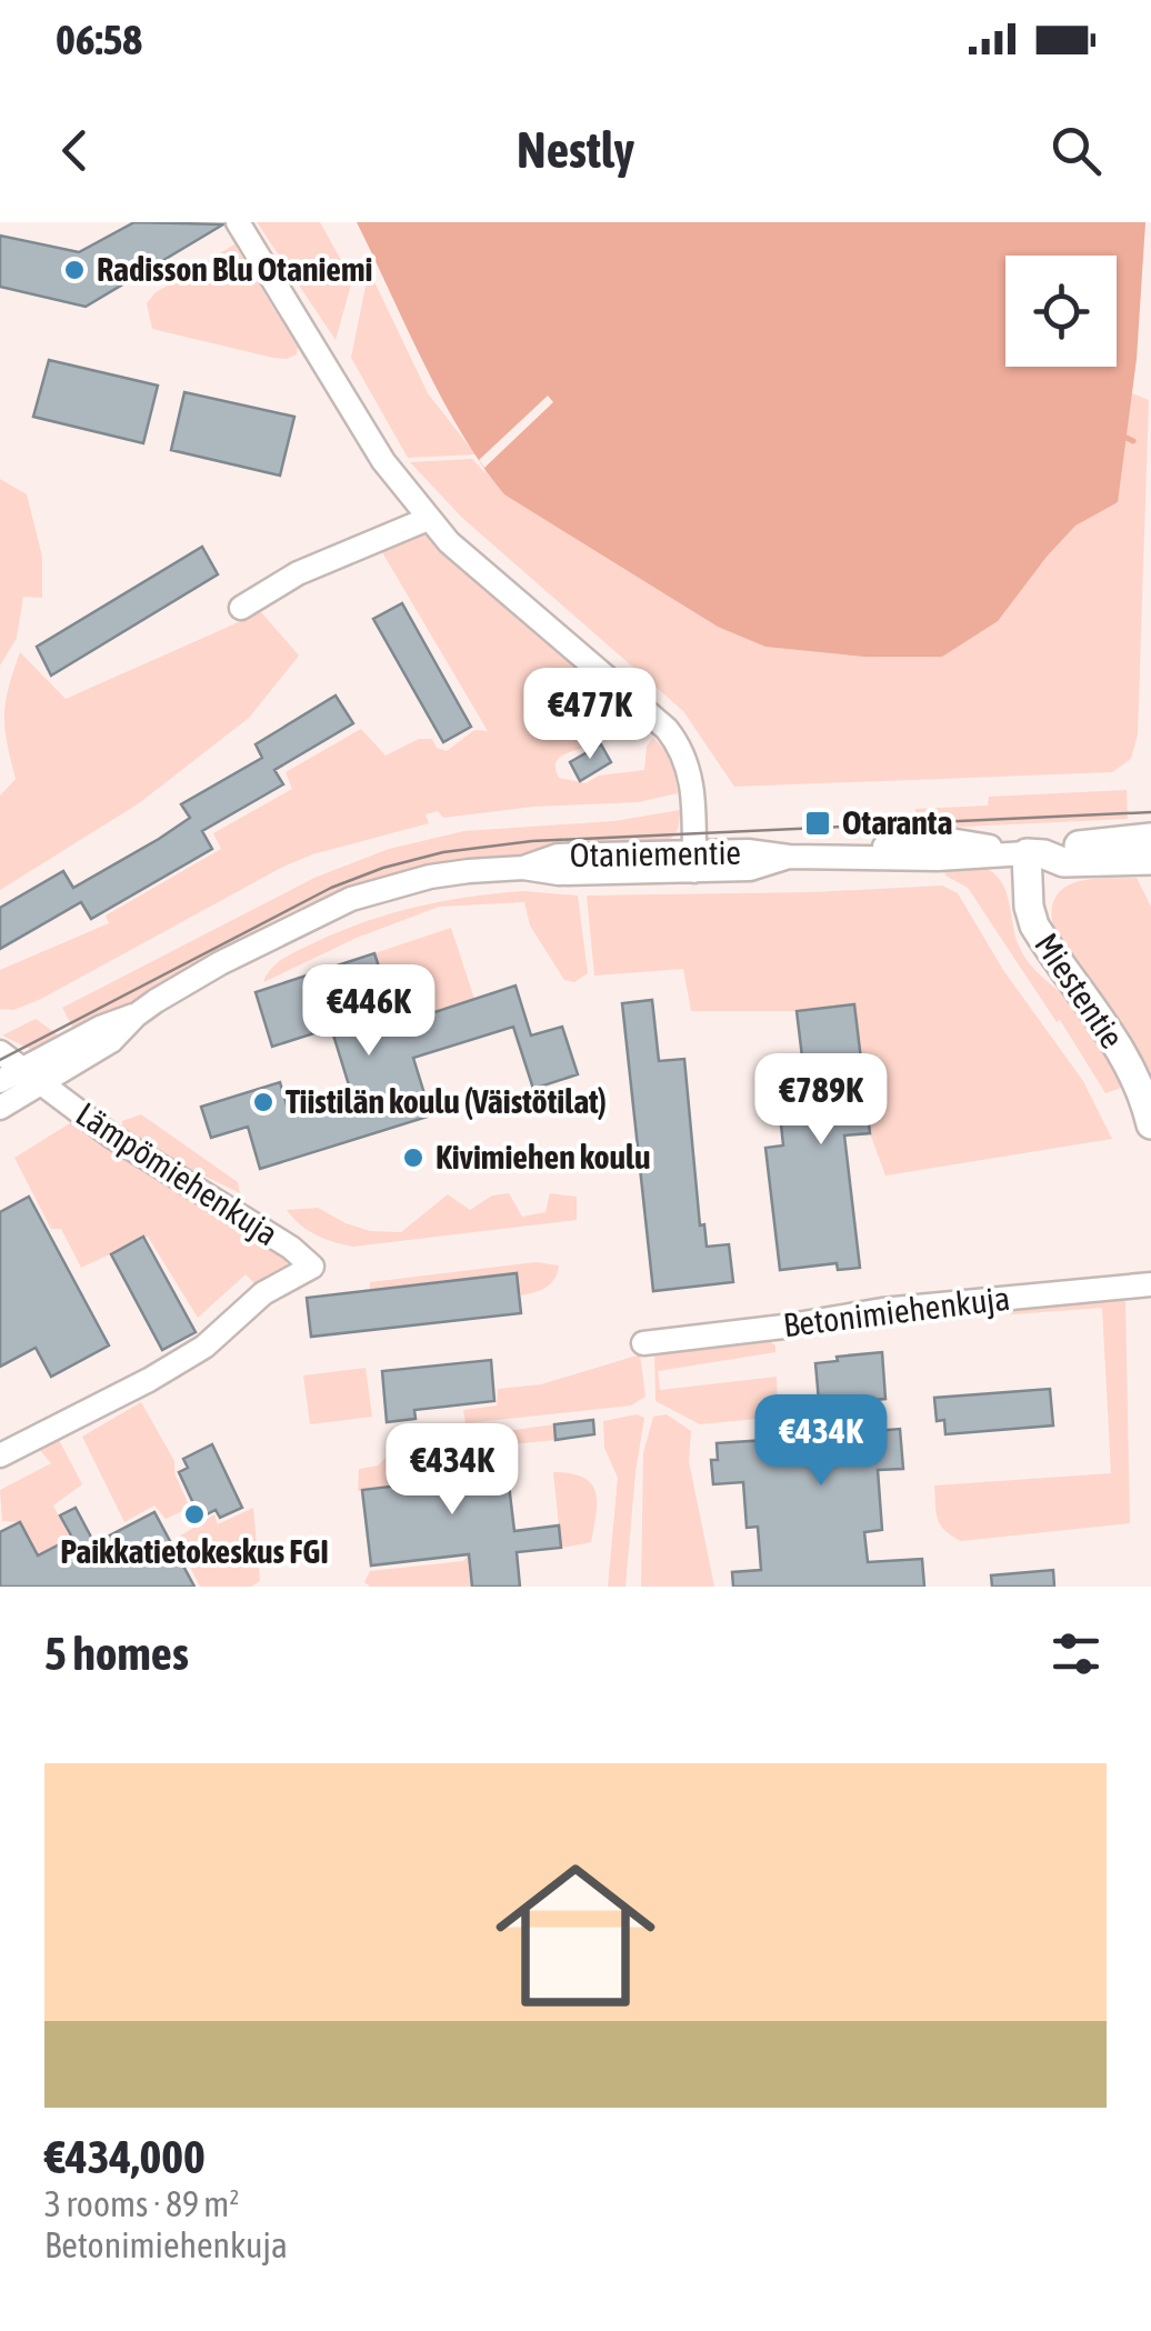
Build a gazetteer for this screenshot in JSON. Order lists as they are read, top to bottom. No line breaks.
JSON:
{"streets":{"main road":["Otaniementie","Miestentie"],"street":["Lämpömiehenkuja","Betonimiehenkuja"]},"crossings":[["Otaniementie","Miestentie"],["Otaniementie","Lämpömiehenkuja"]],"places":{"other":["Radisson Blu Otaniemi","Tiistilän koulu (Väistötilat)","Kivimiehen koulu","Paikkatietokeskus FGI"],"transit":["Otaranta"]},"page":{"status":"06:58","header":"Nestly","price":["€477K","€446K","€789K","€434K","€434K"],"heading":"5 homes","list":[{"name":"€434,000","note":"3 rooms · 89 m² · Betonimiehenkuja"}]}}
